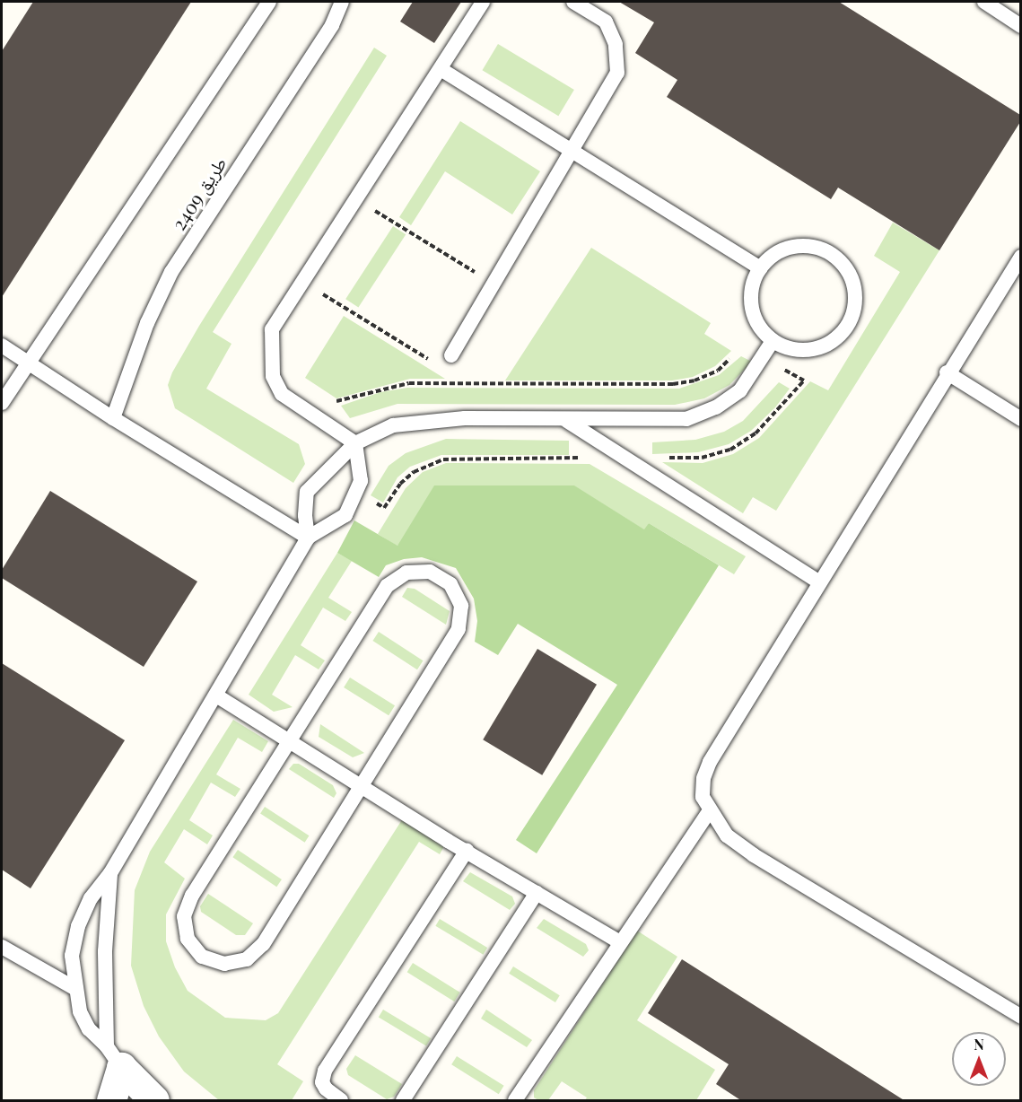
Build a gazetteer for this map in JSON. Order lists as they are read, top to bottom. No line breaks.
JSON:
{"streets":{"lane":["طريق 2409"]},"north":"top"}
